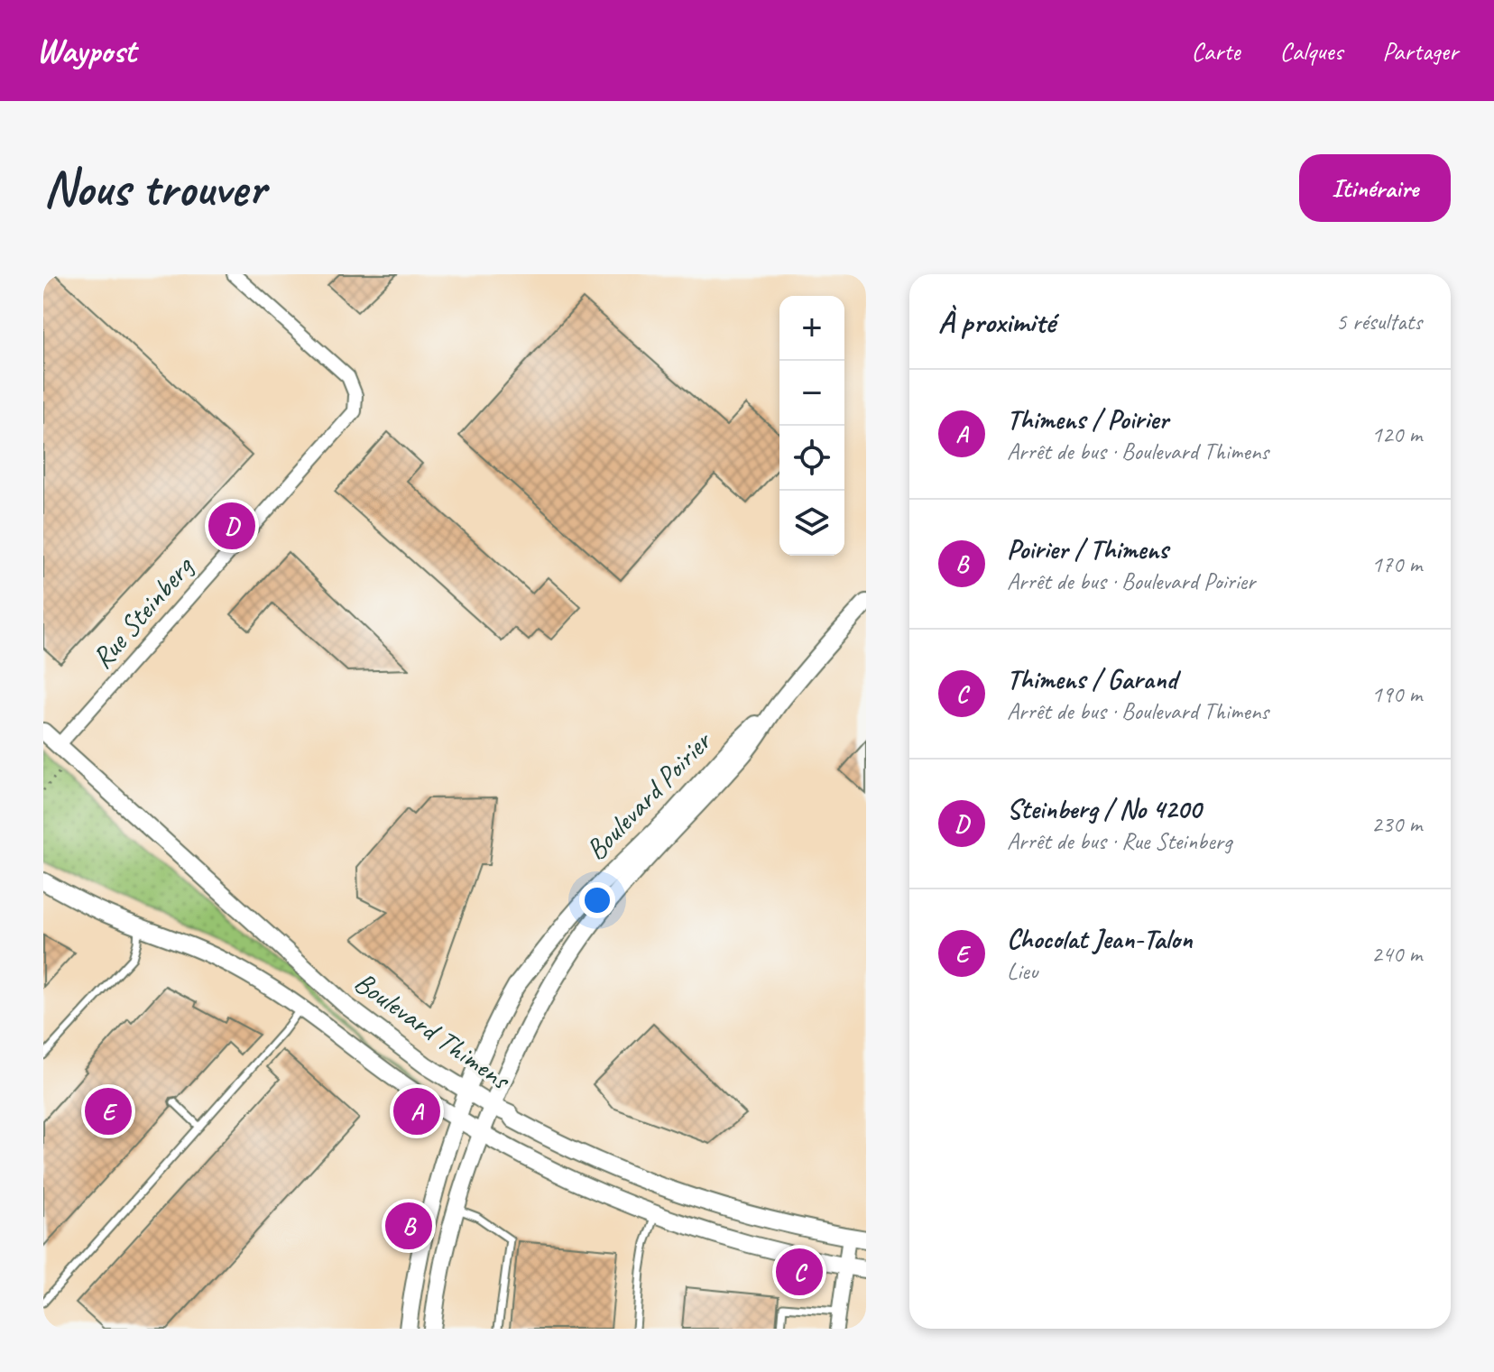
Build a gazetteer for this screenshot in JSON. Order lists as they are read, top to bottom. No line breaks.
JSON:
{"streets":{"street":["Rue Steinberg","Boulevard Poirier","Boulevard Thimens"]},"crossings":[["Rue Steinberg","Boulevard Thimens"],["Boulevard Poirier","Boulevard Thimens"]],"page":{"header":"Waypost","nav":["Carte","Calques","Partager"],"buttons":"Itinéraire","title":"Nous trouver","heading":["À proximité","5 résultats"],"map_buttons":["+","−"],"list":[{"mark":"A","name":"Thimens / Poirier","note":"Arrêt de bus · Boulevard Thimens","value":"120 m"},{"mark":"B","name":"Poirier / Thimens","note":"Arrêt de bus · Boulevard Poirier","value":"170 m"},{"mark":"C","name":"Thimens / Garand","note":"Arrêt de bus · Boulevard Thimens","value":"190 m"},{"mark":"D","name":"Steinberg / No 4200","note":"Arrêt de bus · Rue Steinberg","value":"230 m"},{"mark":"E","name":"Chocolat Jean-Talon","note":"Lieu","value":"240 m"}],"pins":["D","A","E","B","C"]}}
